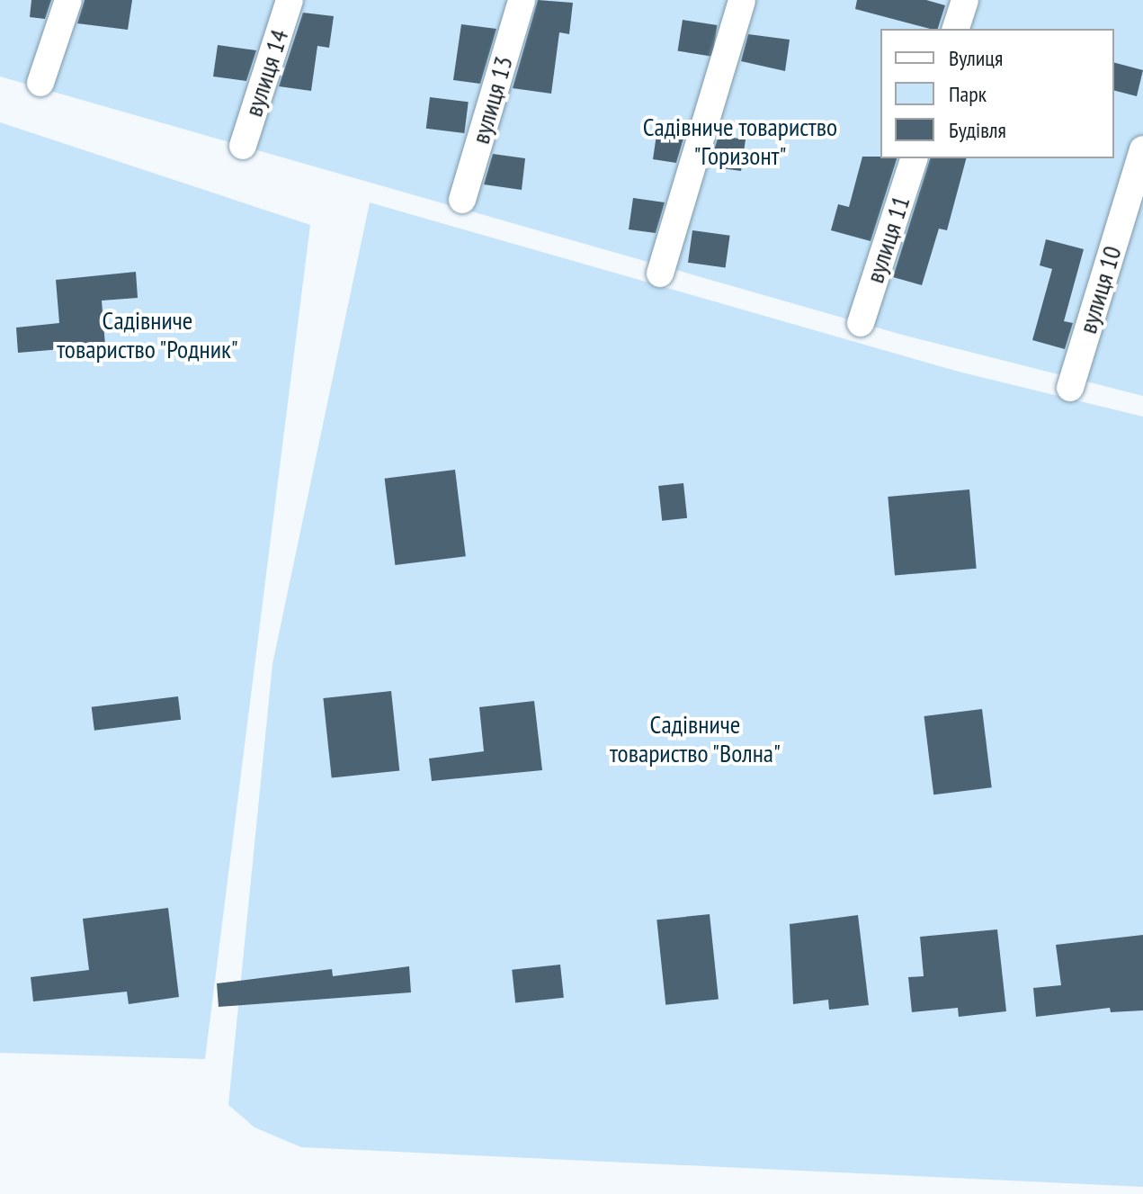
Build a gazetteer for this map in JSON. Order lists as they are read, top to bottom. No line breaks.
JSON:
{"streets":{"street":["вулиця 14","вулиця 13","вулиця 11","вулиця 10"]},"parks":["Садівниче товариство \"Горизонт\"","Садівниче товариство \"Родник\"","Садівниче товариство \"Волна\""],"legend":["Вулиця","Парк","Будівля"]}
